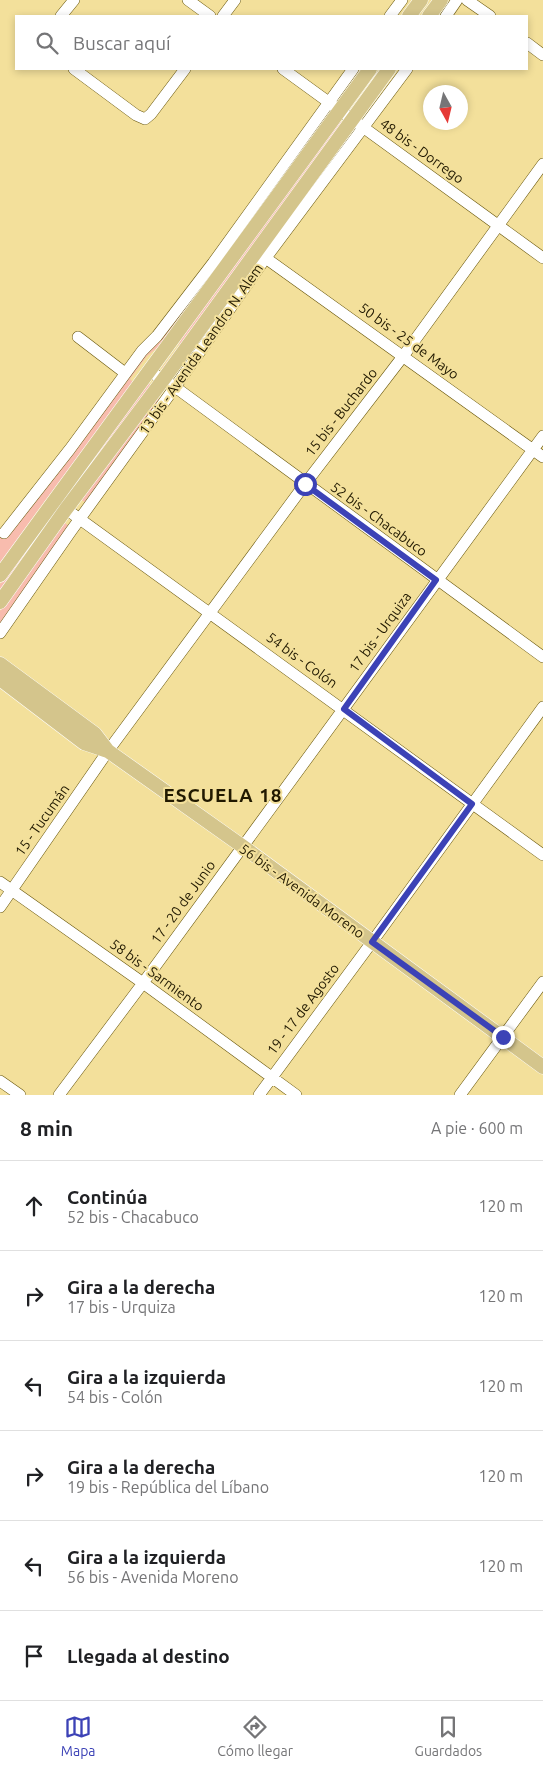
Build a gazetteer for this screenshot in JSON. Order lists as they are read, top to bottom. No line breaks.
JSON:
{"streets":{"main road":["13 bis - Avenida Leandro N. Alem","56 bis - Avenida Moreno"],"street":["48 bis - Dorrego","50 bis - 25 de Mayo","15 bis - Buchardo","52 bis - Chacabuco","17 bis - Urquiza","54 bis - Colón","15 - Tucumán","17 - 20 de Junio","58 bis - Sarmiento","19 - 17 de Agosto"]},"crossings":[["48 bis - Dorrego","13 bis - Avenida Leandro N. Alem"],["48 bis - Dorrego","15 bis - Buchardo"],["50 bis - 25 de Mayo","13 bis - Avenida Leandro N. Alem"],["50 bis - 25 de Mayo","15 bis - Buchardo"],["50 bis - 25 de Mayo","17 bis - Urquiza"],["13 bis - Avenida Leandro N. Alem","52 bis - Chacabuco"],["13 bis - Avenida Leandro N. Alem","54 bis - Colón"],["15 bis - Buchardo","52 bis - Chacabuco"],["15 bis - Buchardo","54 bis - Colón"],["15 bis - Buchardo","15 - Tucumán"],["15 bis - Buchardo","56 bis - Avenida Moreno"],["52 bis - Chacabuco","17 bis - Urquiza"],["17 bis - Urquiza","54 bis - Colón"],["17 bis - Urquiza","56 bis - Avenida Moreno"],["17 bis - Urquiza","17 - 20 de Junio"],["54 bis - Colón","19 - 17 de Agosto"],["15 - Tucumán","56 bis - Avenida Moreno"],["15 - Tucumán","58 bis - Sarmiento"],["56 bis - Avenida Moreno","17 - 20 de Junio"],["56 bis - Avenida Moreno","19 - 17 de Agosto"],["17 - 20 de Junio","58 bis - Sarmiento"],["58 bis - Sarmiento","19 - 17 de Agosto"]],"districts":["ESCUELA 18"],"north":"bottom","page":{"search":"Buscar aquí","heading":["8 min","A pie · 600 m"],"list":[["Continúa","52 bis - Chacabuco","120 m"],["Gira a la derecha","17 bis - Urquiza","120 m"],["Gira a la izquierda","54 bis - Colón","120 m"],["Gira a la derecha","19 bis - República del Líbano","120 m"],["Gira a la izquierda","56 bis - Avenida Moreno","120 m"],"Llegada al destino"],"nav":["Mapa","Cómo llegar","Guardados"]}}
